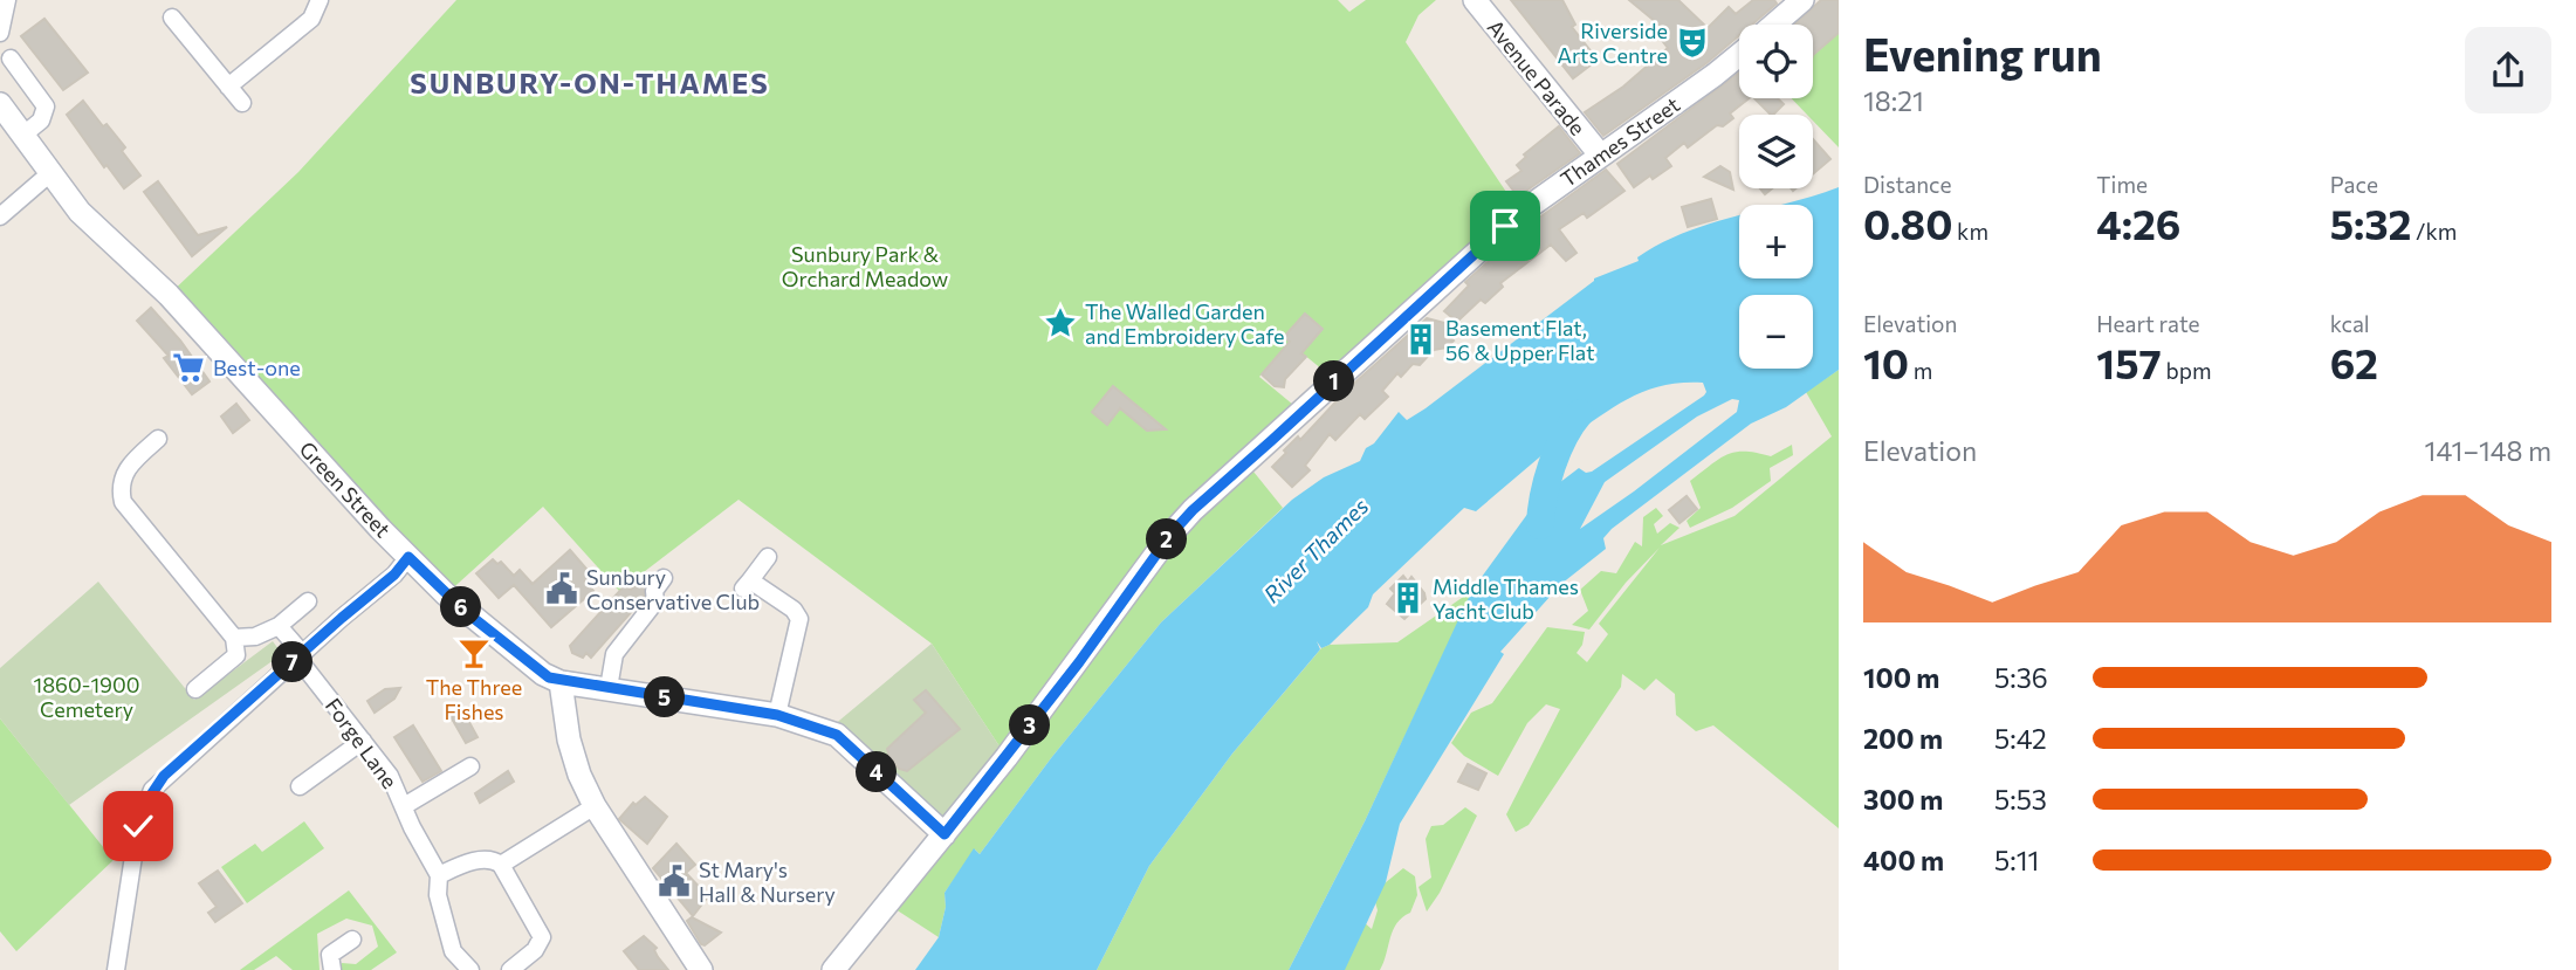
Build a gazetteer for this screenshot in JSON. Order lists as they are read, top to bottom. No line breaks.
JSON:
{"streets":{"street":["Avenue Parade","Thames Street","Green Street","Forge Lane"]},"crossings":[["Avenue Parade","Thames Street"]],"districts":["SUNBURY-ON-THAMES"],"water":["River Thames"],"parks":["Sunbury Park & Orchard Meadow","1860-1900 Cemetery"],"places":{"theatre":["Riverside Arts Centre"],"place":["The Walled Garden and Embroidery Cafe"],"building":["Basement Flat, 56 & Upper Flat","Middle Thames Yacht Club"],"supermarket":["Best-one"],"public building":["Sunbury Conservative Club","St Mary's Hall & Nursery"],"bar":["The Three Fishes"]},"page":{"heading":["Evening run","18:21"],"map_buttons":["+","−"],"stats":[["Distance","0.80 km"],["Time","4:26"],["Pace","5:32 /km"],["Elevation","10 m"],["Heart rate","157 bpm"],["kcal","62"]],"pins":["1","2","6","7","5","3","4"],"chart":["Elevation","141–148 m"],"list":[{"name":"100 m","note":"5:36"},{"name":"200 m","note":"5:42"},{"name":"300 m","note":"5:53"},{"name":"400 m","note":"5:11"}]}}
